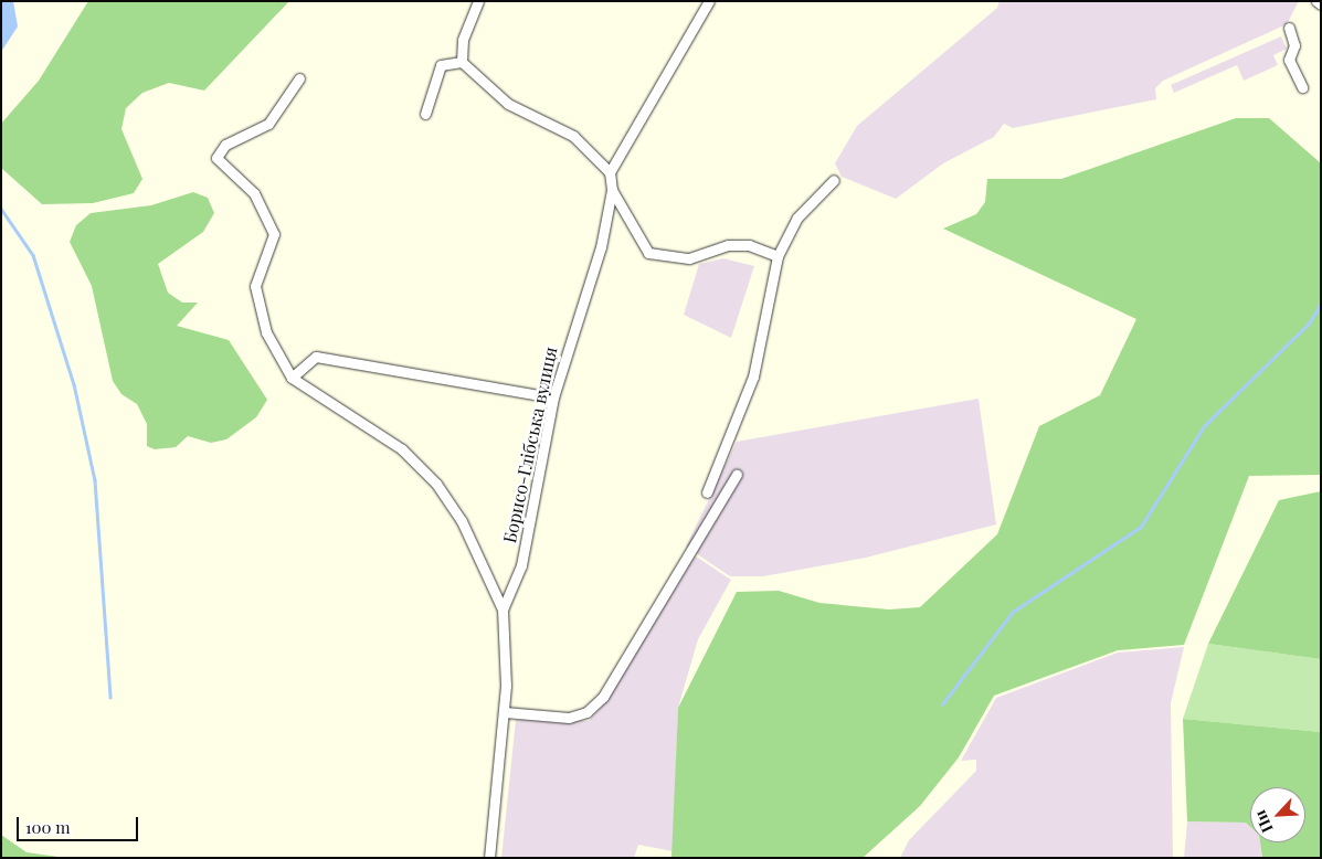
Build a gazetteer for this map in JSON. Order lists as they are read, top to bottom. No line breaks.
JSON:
{"streets":{"street":["Борисо-Глібська вулиця"]},"scale_bar":"100 m","north":"bottom left"}
